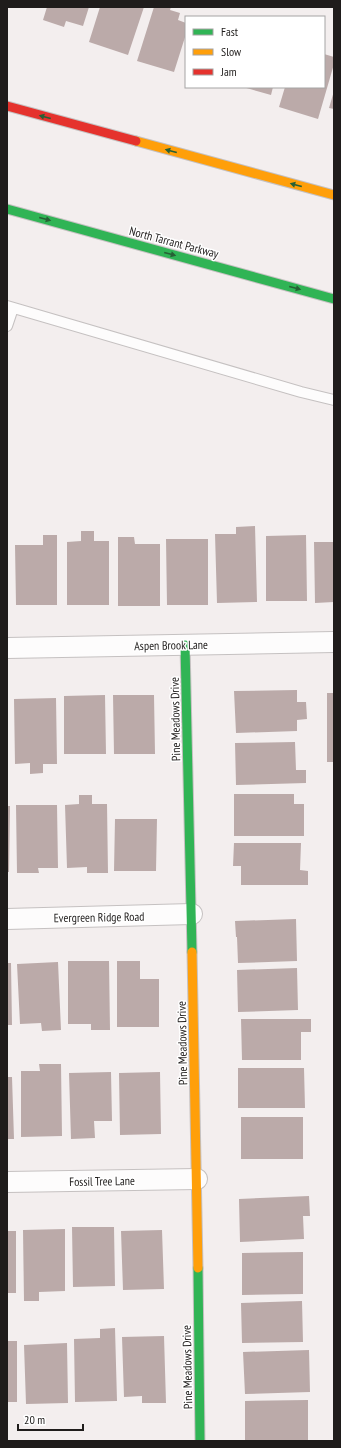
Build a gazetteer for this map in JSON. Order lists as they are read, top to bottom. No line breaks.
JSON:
{"streets":{"street":["North Tarrant Parkway","Aspen Brook Lane","Pine Meadows Drive","Evergreen Ridge Road","Fossil Tree Lane"]},"crossings":[["Aspen Brook Lane","Pine Meadows Drive"],["Pine Meadows Drive","Evergreen Ridge Road"],["Pine Meadows Drive","Fossil Tree Lane"]],"one_way":["North Tarrant Parkway"],"legend":["Fast","Slow","Jam"],"scale_bar":"20 m"}
